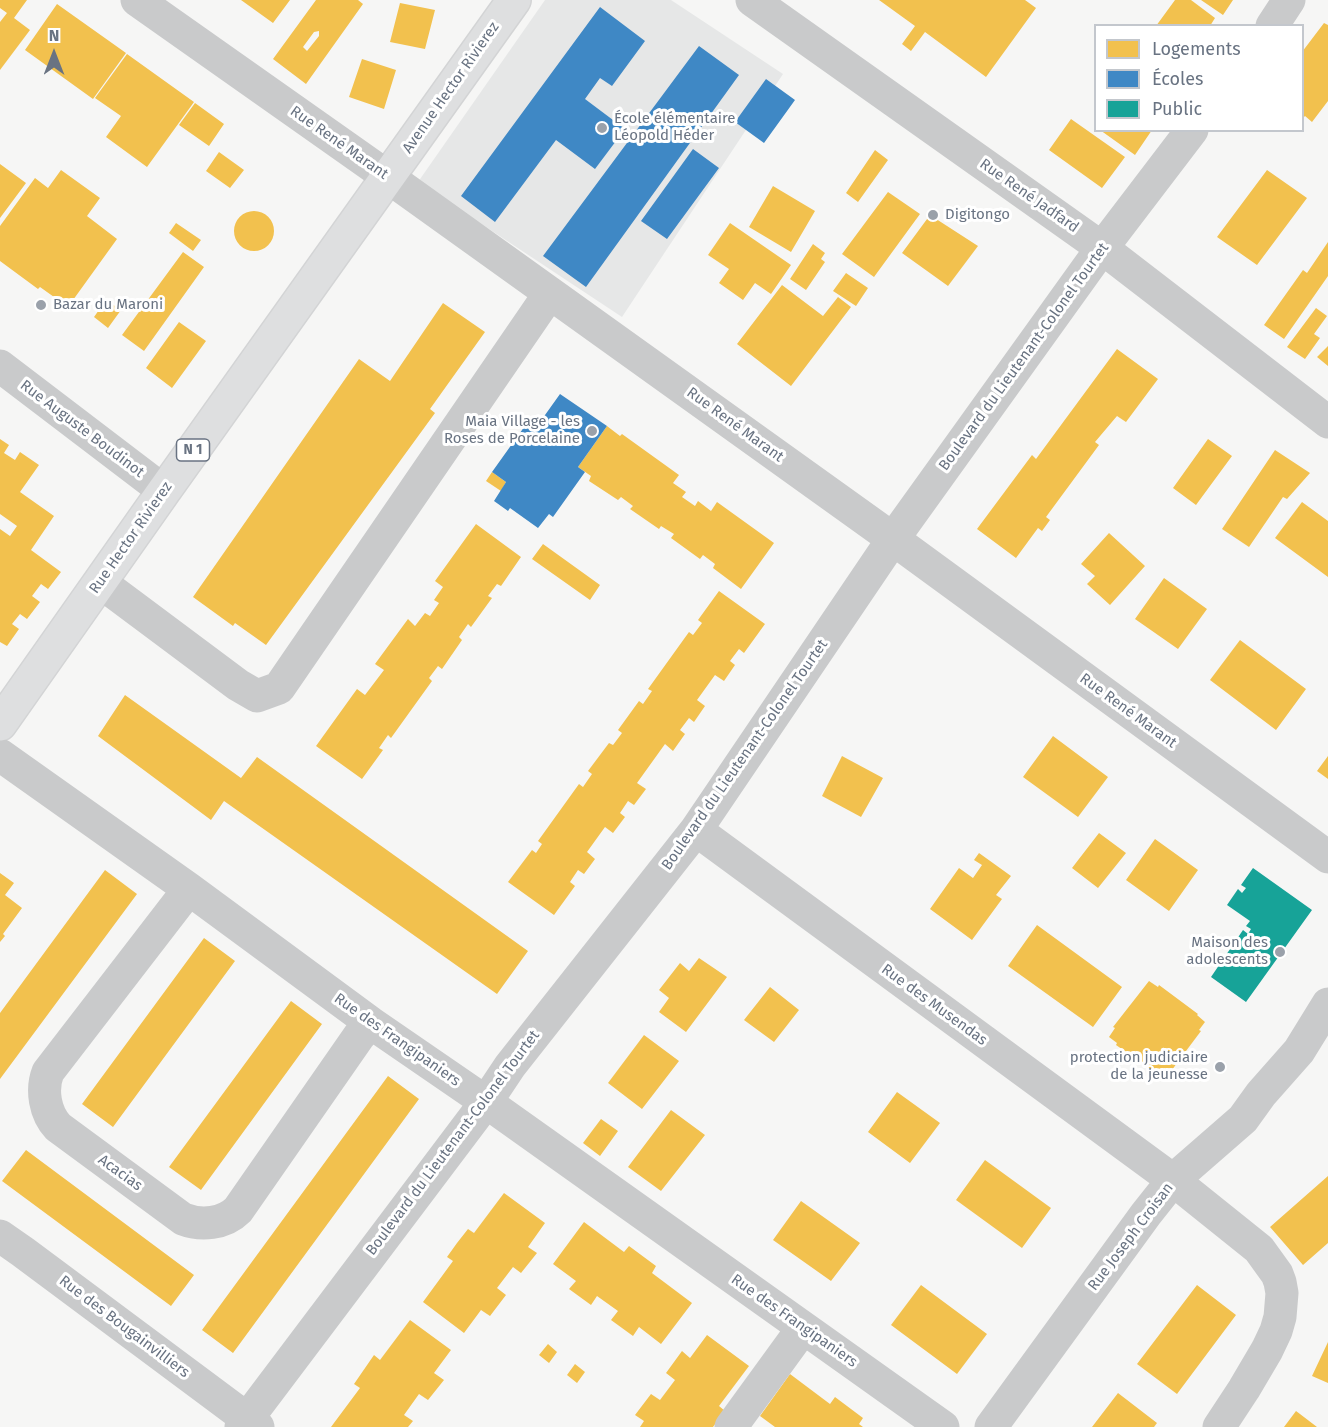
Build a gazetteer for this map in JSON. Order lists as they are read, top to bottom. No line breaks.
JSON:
{"streets":{"main road":["Avenue Hector Rivierez","N 1","Rue Hector Rivierez"],"street":["Rue René Marant","Rue René Jadfard","Boulevard du Lieutenant-Colonel Tourtet","Rue Auguste Boudinot","Rue des Musendas","Rue des Frangipaniers","Acacias","Rue Joseph Croisan","Rue des Bougainvilliers"]},"crossings":[["Avenue Hector Rivierez","Rue René Marant"],["Avenue Hector Rivierez","Rue Hector Rivierez"],["Rue René Marant","Boulevard du Lieutenant-Colonel Tourtet"],["Rue René Marant","Rue Hector Rivierez"],["Rue René Jadfard","Boulevard du Lieutenant-Colonel Tourtet"],["Boulevard du Lieutenant-Colonel Tourtet","Rue des Musendas"],["Boulevard du Lieutenant-Colonel Tourtet","Rue des Frangipaniers"],["Boulevard du Lieutenant-Colonel Tourtet","Rue des Bougainvilliers"],["Rue Auguste Boudinot","Rue Hector Rivierez"],["Rue des Musendas","Rue Joseph Croisan"],["Rue des Frangipaniers","Acacias"]],"places":["École élémentaire Léopold Héder","Digitongo","Bazar du Maroni","Maia Village - les Roses de Porcelaine","Maison des adolescents","protection judiciaire de la jeunesse"],"legend":["Logements","Écoles","Public"],"north":"top"}
